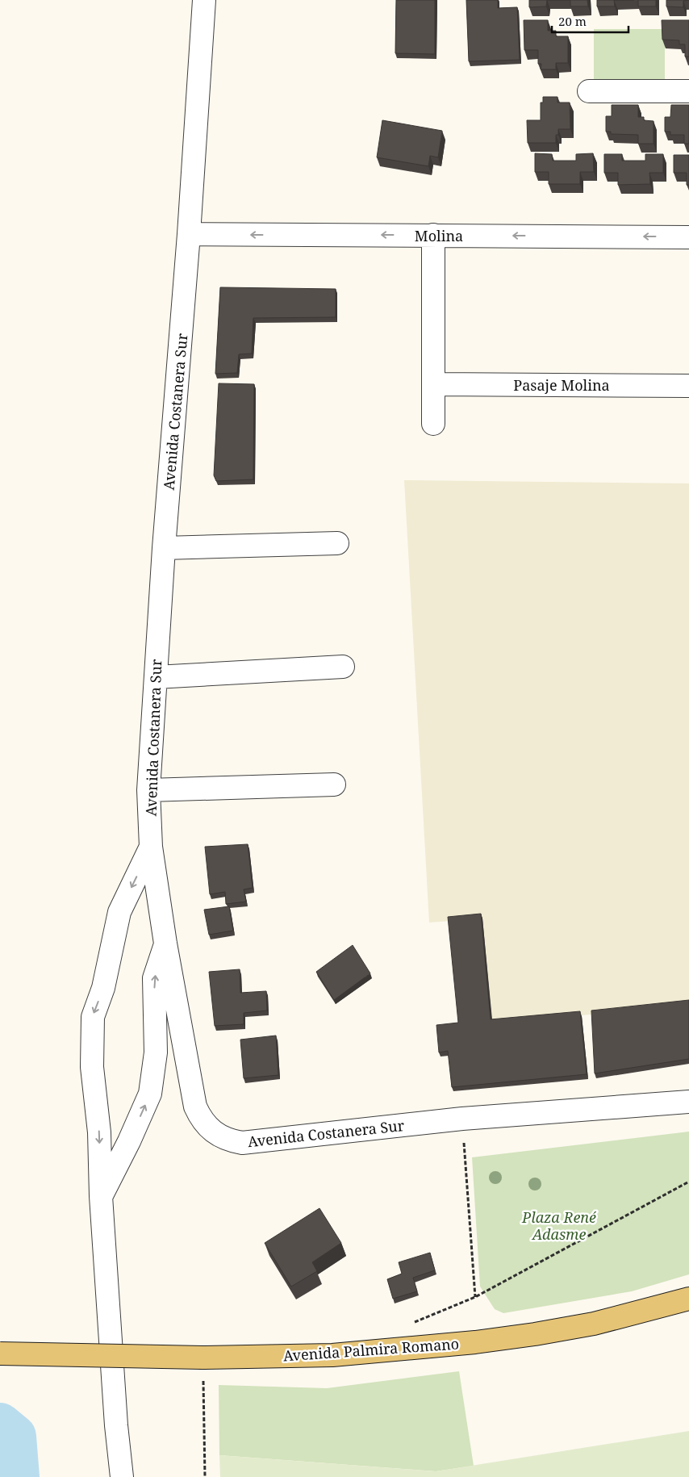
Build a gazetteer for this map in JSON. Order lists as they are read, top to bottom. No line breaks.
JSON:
{"streets":{"main road":["Avenida Palmira Romano"],"street":["Molina","Pasaje Molina","Avenida Costanera Sur"]},"crossings":[["Molina","Avenida Costanera Sur"]],"one_way":["Molina"],"parks":["Plaza René Adasme"],"scale_bar":"20 m"}
